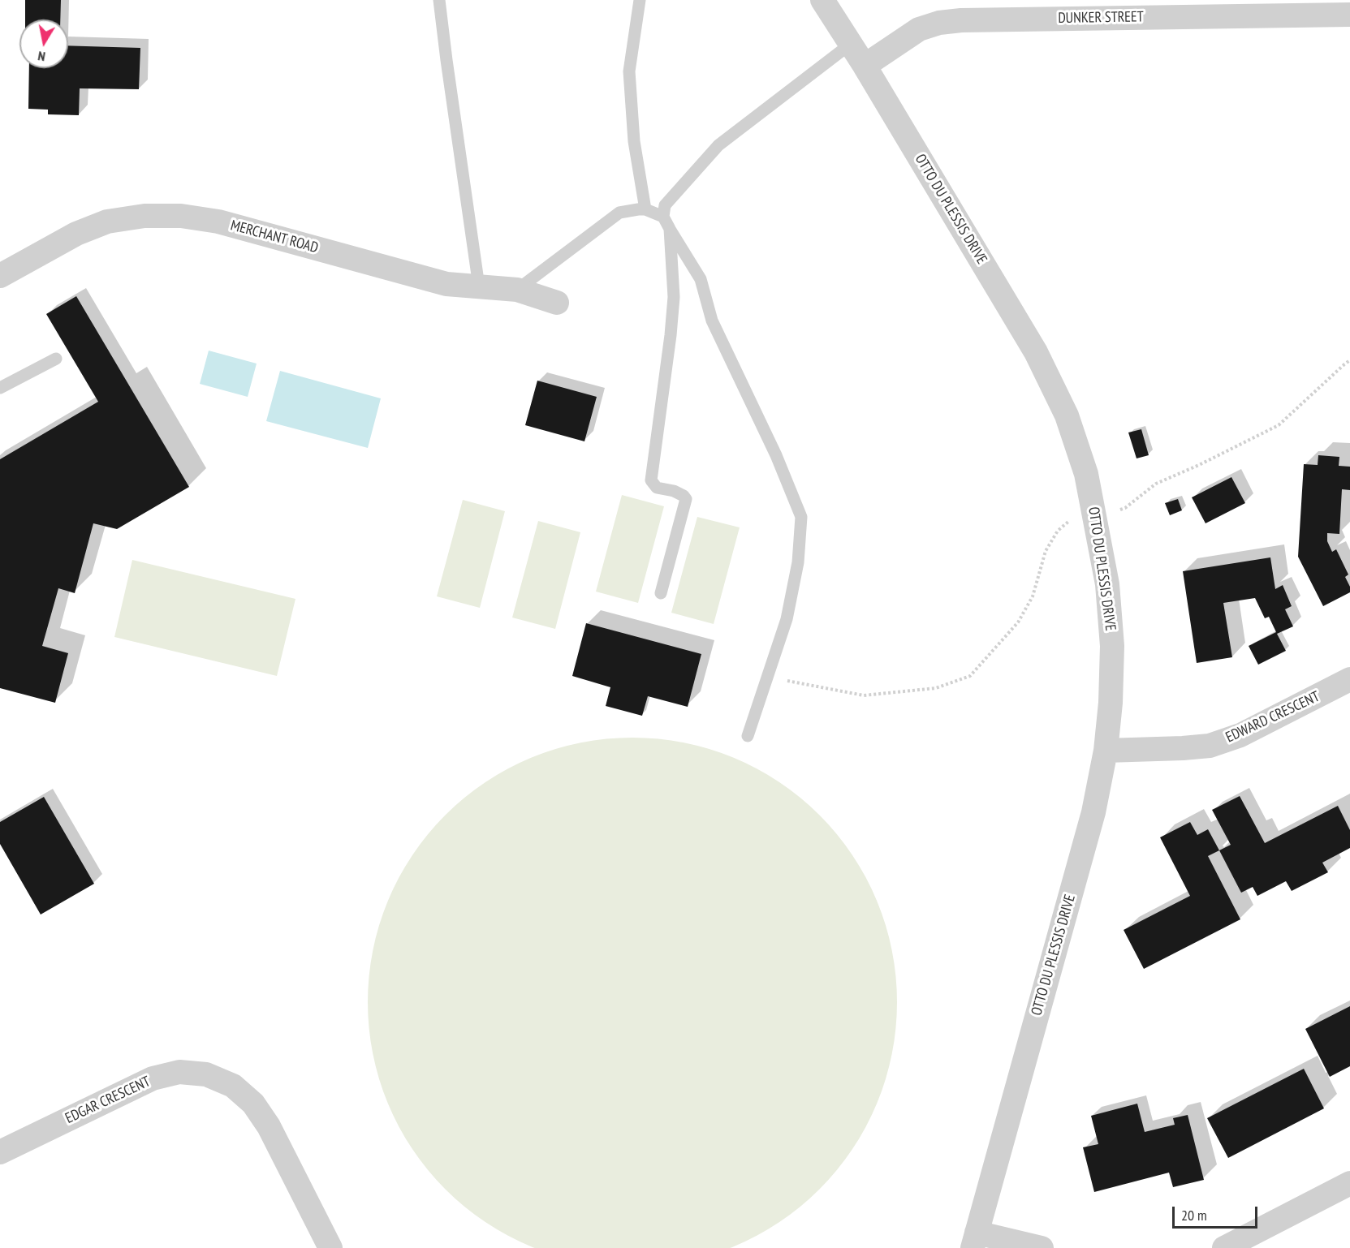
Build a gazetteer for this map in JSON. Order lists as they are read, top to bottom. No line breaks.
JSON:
{"streets":{"street":["DUNKER STREET","OTTO DU PLESSIS DRIVE","MERCHANT ROAD","EDWARD CRESCENT","EDGAR CRESCENT"]},"crossings":[["DUNKER STREET","OTTO DU PLESSIS DRIVE"],["OTTO DU PLESSIS DRIVE","EDWARD CRESCENT"]],"scale_bar":"20 m","north":"bottom"}
